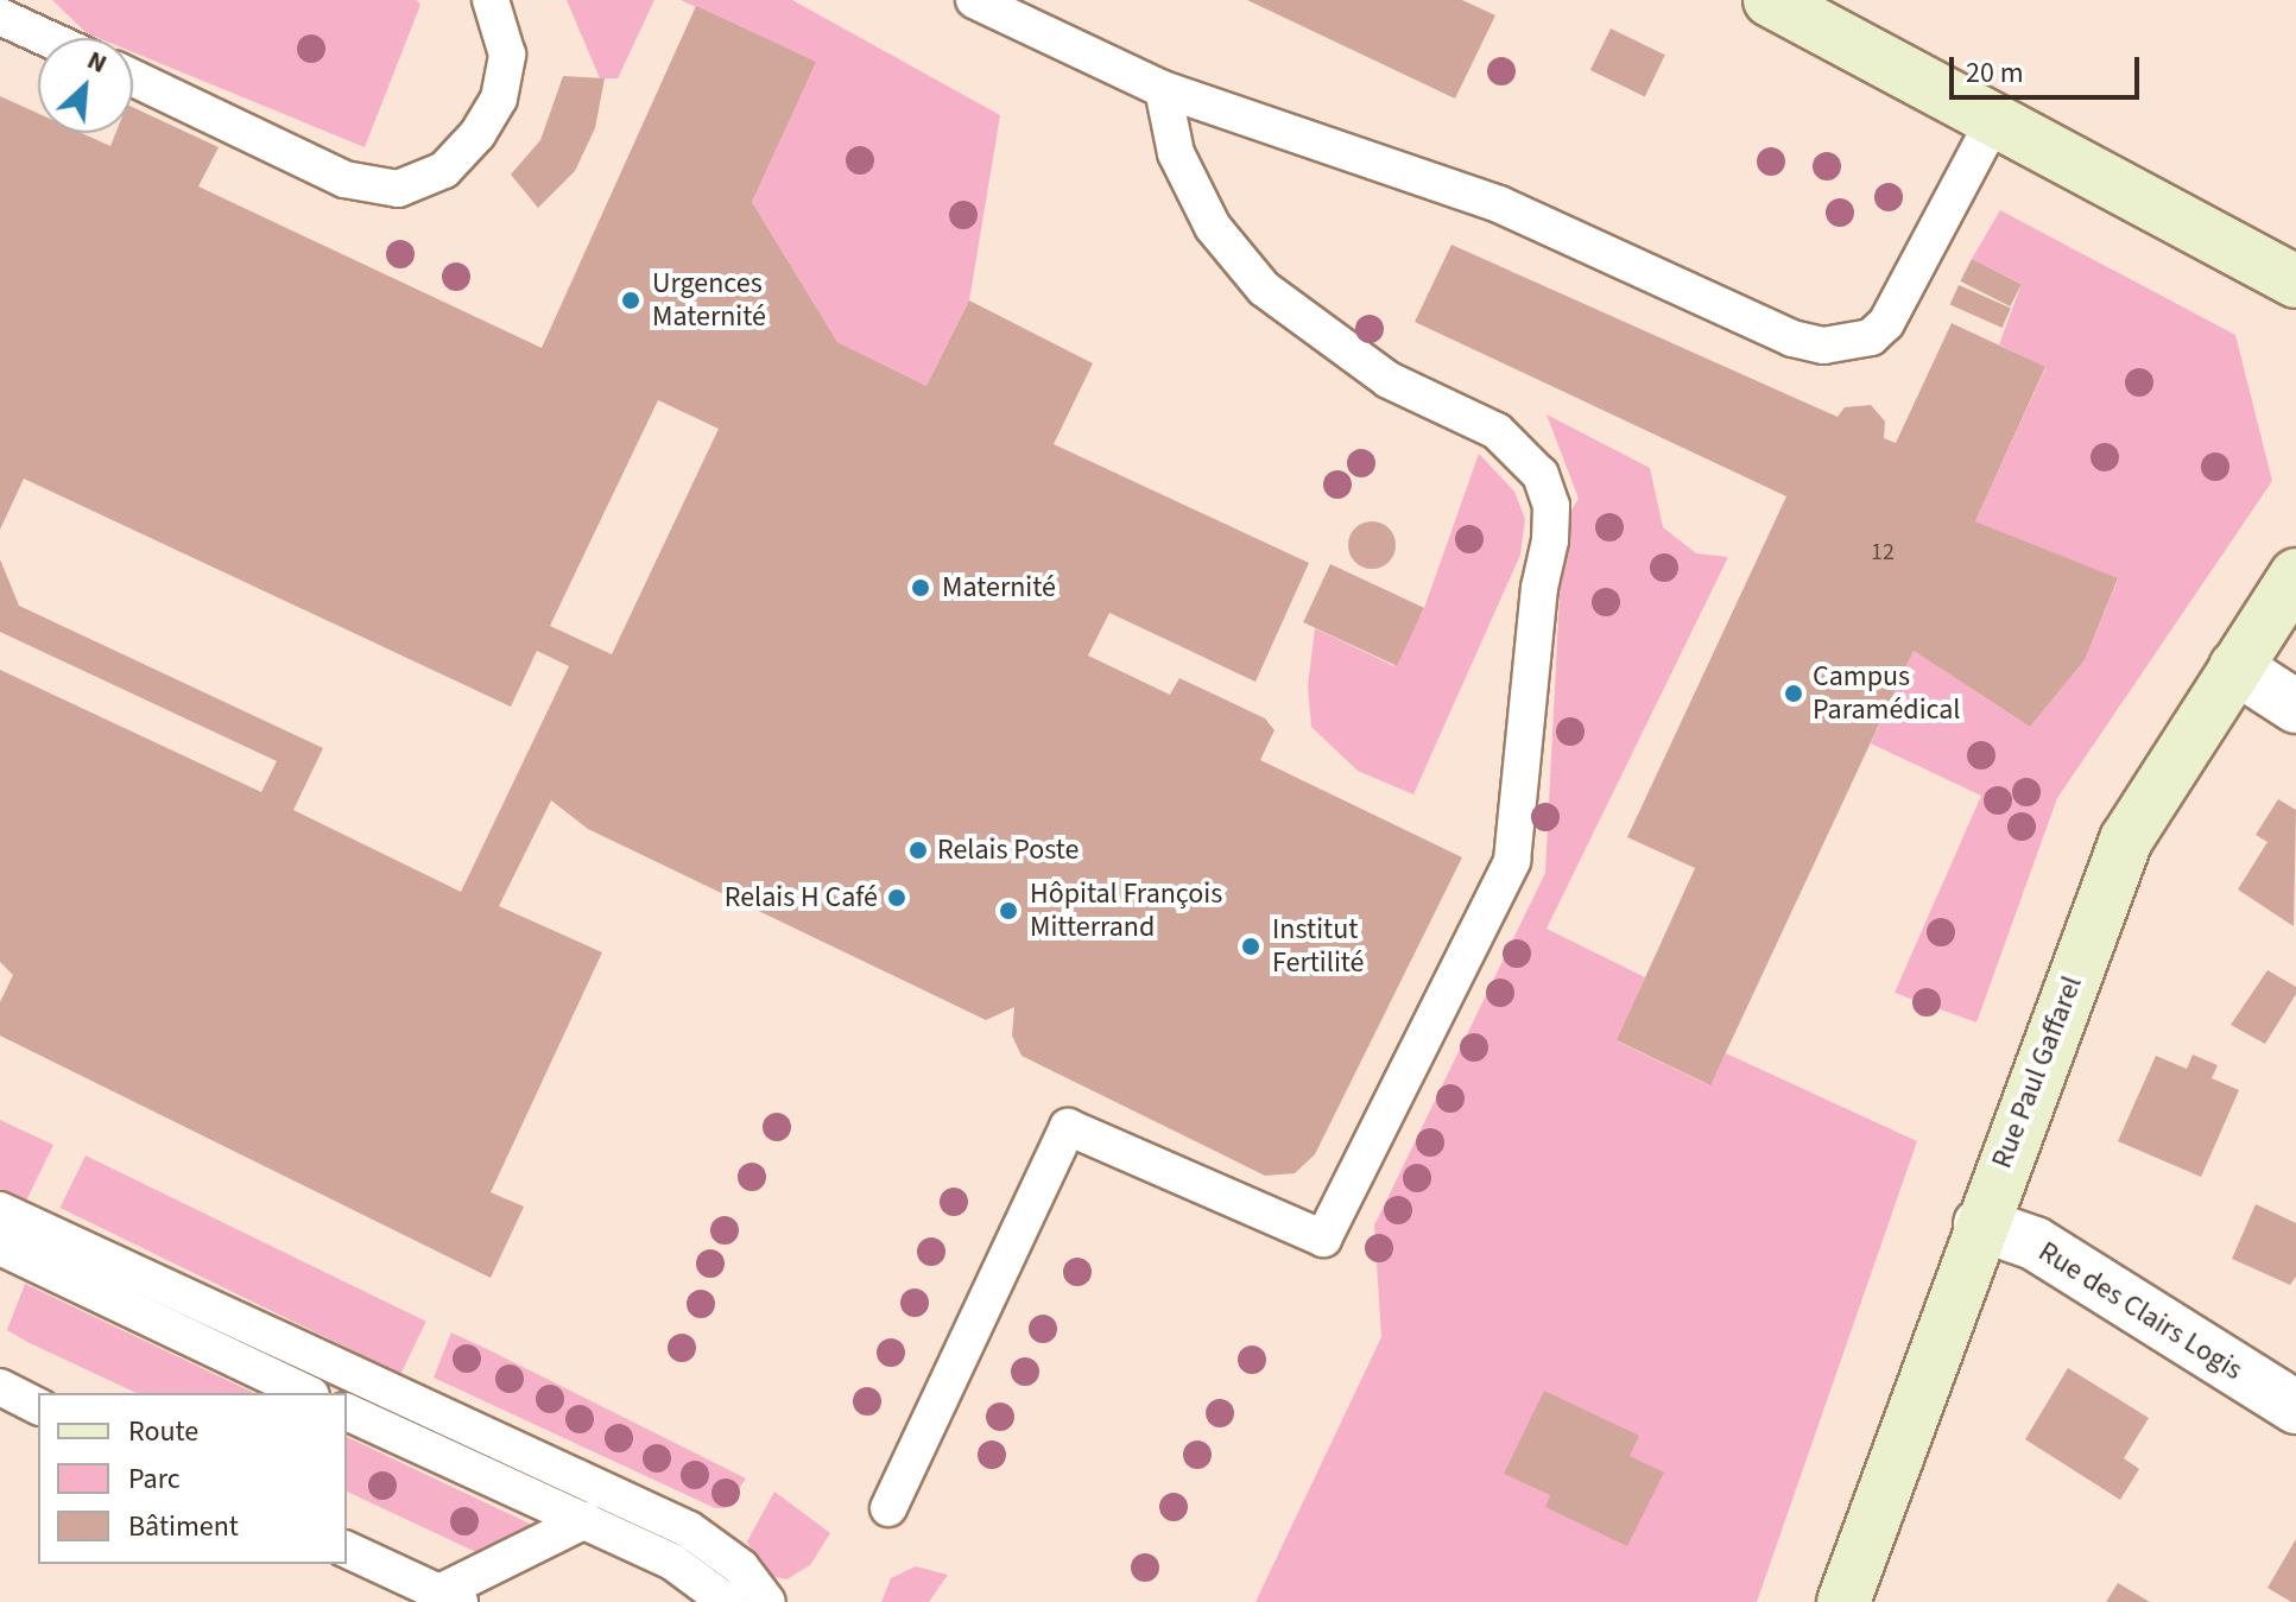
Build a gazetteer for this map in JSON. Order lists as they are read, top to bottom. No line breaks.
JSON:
{"streets":{"street":["Rue Paul Gaffarel","Rue des Clairs Logis"]},"crossings":[["Rue Paul Gaffarel","Rue des Clairs Logis"]],"places":["Urgences Maternité","Maternité","Campus Paramédical","Relais Poste","Relais H Café","Hôpital François Mitterrand","Institut Fertilité"],"house_numbers":["12"],"legend":["Route","Parc","Bâtiment"],"scale_bar":"20 m","north":"top right"}
